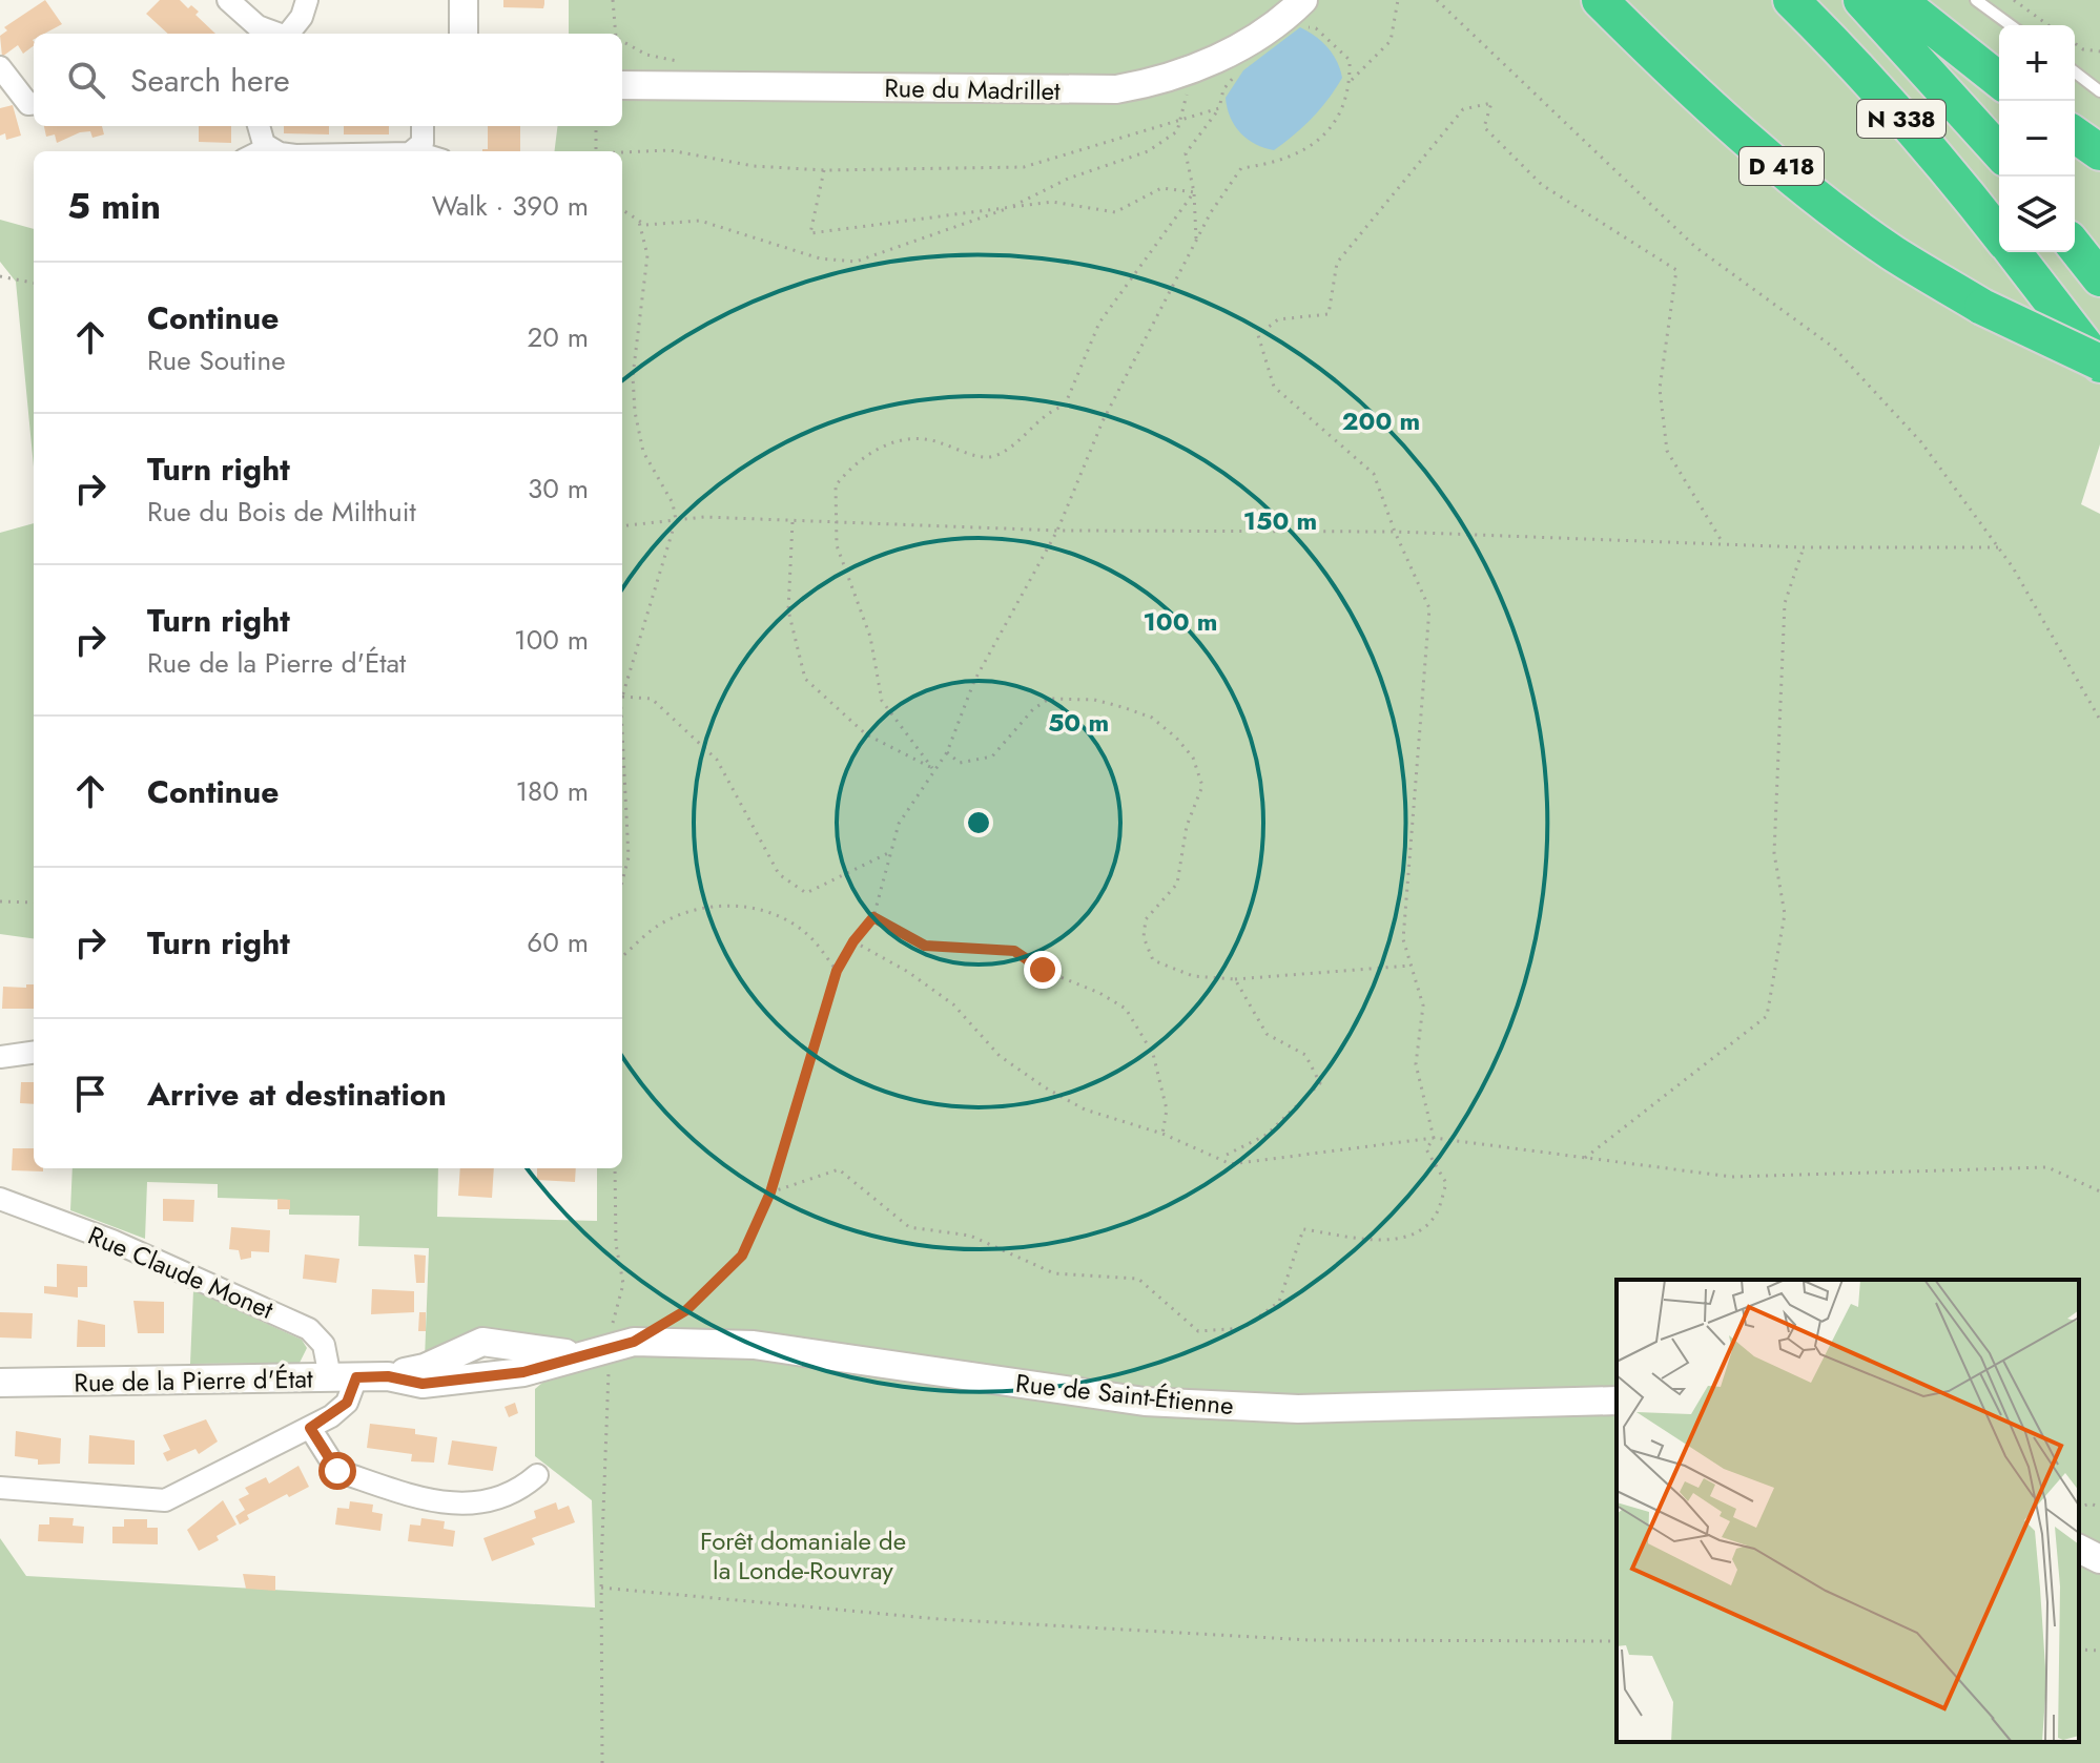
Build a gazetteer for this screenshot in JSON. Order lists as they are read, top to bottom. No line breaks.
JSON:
{"streets":{"highway":["N 338","D 418"],"street":["Rue du Madrillet","Rue Claude Monet","Rue de la Pierre d'État","Rue de Saint-Étienne"]},"crossings":[["N 338","D 418"],["Rue Claude Monet","Rue de la Pierre d'État"],["Rue de la Pierre d'État","Rue de Saint-Étienne"]],"parks":["Forêt domaniale de la Londe-Rouvray"],"page":{"map_buttons":["+","−"],"search":"Search here","heading":["5 min","Walk · 390 m"],"list":[["Continue","Rue Soutine","20 m"],["Turn right","Rue du Bois de Milthuit","30 m"],["Turn right","Rue de la Pierre d'État","100 m"],["Continue","180 m"],["Turn right","60 m"],"Arrive at destination"]},"rings":["200 m","150 m","100 m","50 m"]}
